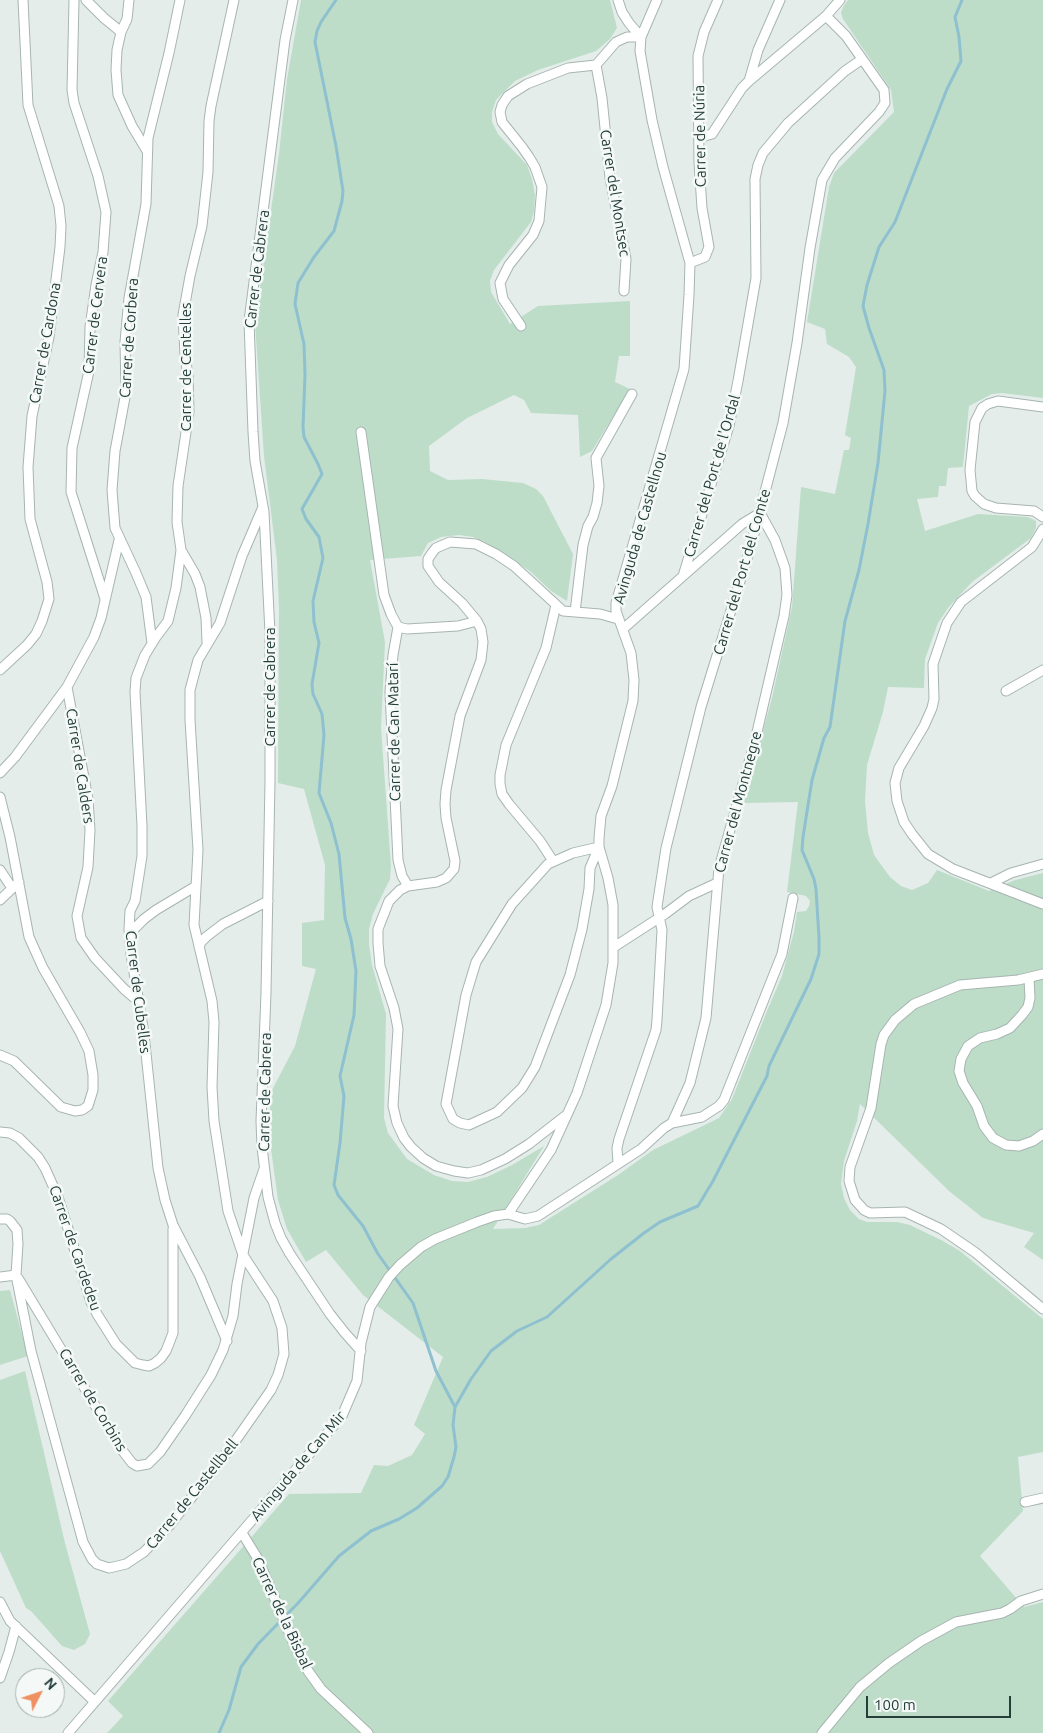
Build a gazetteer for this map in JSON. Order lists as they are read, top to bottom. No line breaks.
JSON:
{"streets":{"street":["Carrer de Núria","Carrer del Montsec","Carrer de Cabrera","Carrer de Cervera","Carrer de Corbera","Carrer de Cardona","Carrer de Centelles","Carrer del Port de l'Ordal","Avinguda de Castellnou","Carrer del Port del Comte","Carrer de Can Matarí","Carrer de Calders","Carrer del Montnegre","Carrer de Cubelles","Carrer de Cardedeu","Carrer de Corbins","Avinguda de Can Mir","Carrer de Castellbell","Carrer de la Bisbal"]},"crossings":[["Carrer de Núria","Avinguda de Castellnou"],["Carrer de Cabrera","Carrer de Corbins"],["Carrer de Cabrera","Avinguda de Can Mir"],["Carrer de Corbera","Carrer de Cubelles"],["Carrer de Centelles","Carrer de Cubelles"],["Carrer del Port de l'Ordal","Carrer del Port del Comte"],["Avinguda de Castellnou","Avinguda de Can Mir"],["Carrer del Port del Comte","Carrer del Montnegre"],["Carrer de Calders","Carrer de Cubelles"],["Carrer de Cubelles","Carrer de Cardedeu"],["Carrer de Cubelles","Carrer de Corbins"],["Carrer de Corbins","Carrer de Castellbell"],["Avinguda de Can Mir","Carrer de la Bisbal"]],"scale_bar":"100 m","north":"top right"}
